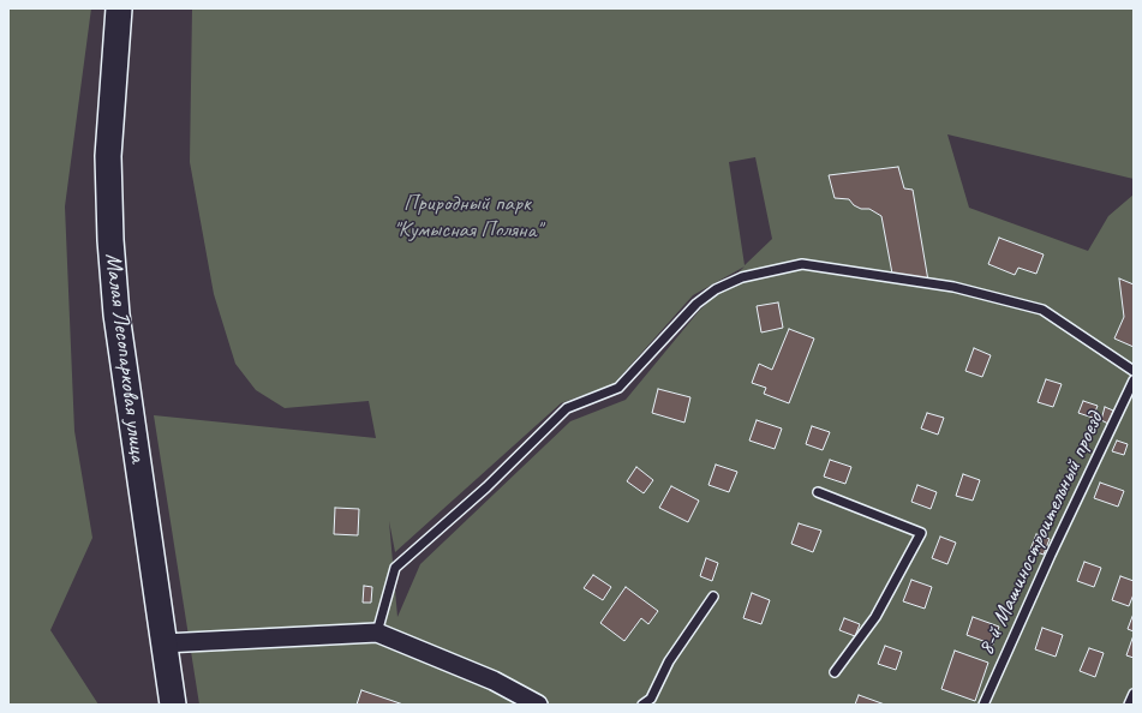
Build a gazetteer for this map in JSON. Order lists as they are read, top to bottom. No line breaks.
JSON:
{"streets":{"street":["Малая Лесопарковая улица"],"lane":["8-й Машиностроительный проезд"]},"parks":["Природный парк \"Кумысная Поляна\""]}
